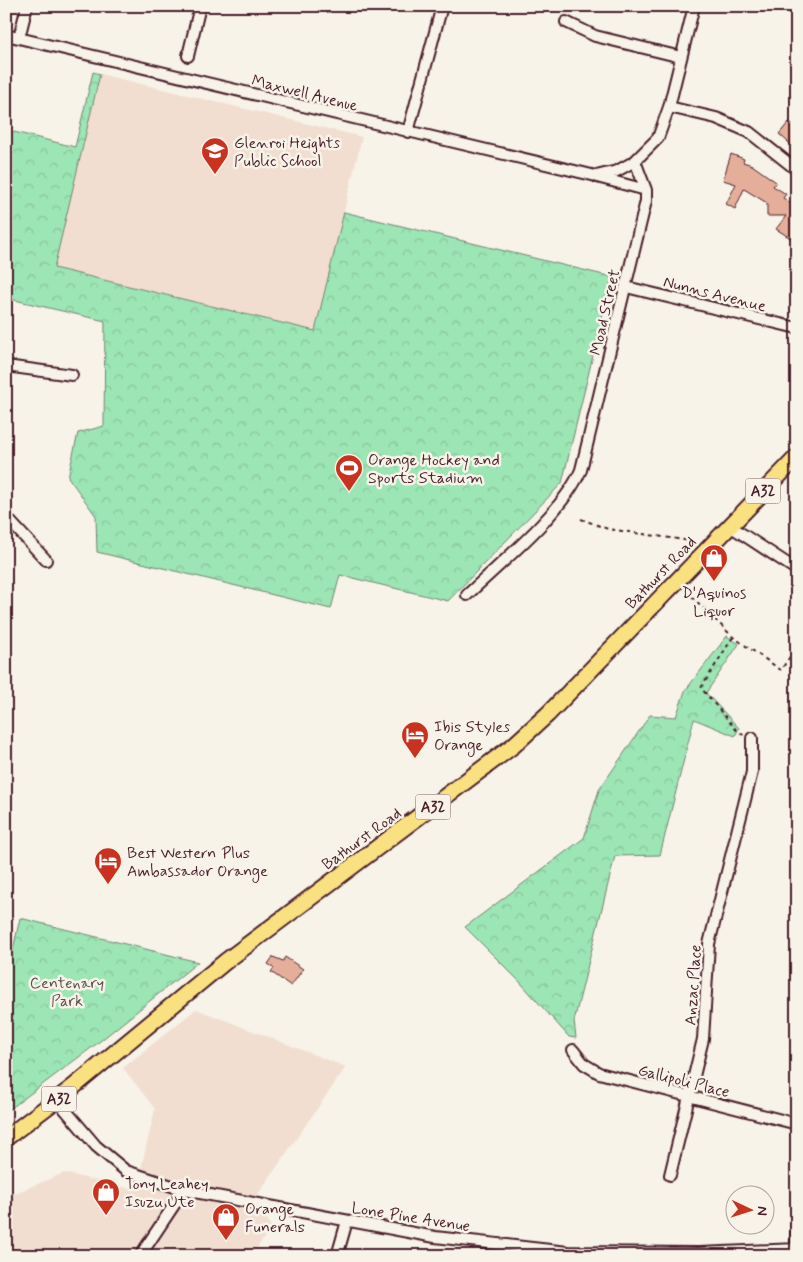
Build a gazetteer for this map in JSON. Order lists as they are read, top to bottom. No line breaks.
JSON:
{"streets":{"highway":["A32","Bathurst Road"],"street":["Maxwell Avenue","Nunns Avenue","Moad Street","Anzac Place","Gallipoli Place","Lone Pine Avenue"]},"crossings":[["Maxwell Avenue","Moad Street"],["Nunns Avenue","Moad Street"],["Bathurst Road","Lone Pine Avenue"],["Anzac Place","Gallipoli Place"]],"parks":["Centenary Park"],"places":{"school or university":["Glenroi Heights Public School"],"sports":["Orange Hockey and Sports Stadium"],"shop":["D'Aquinos Liquor","Tony Leahey Isuzu Ute","Orange Funerals"],"hotel":["Ibis Styles Orange","Best Western Plus Ambassador Orange"]},"north":"right"}
